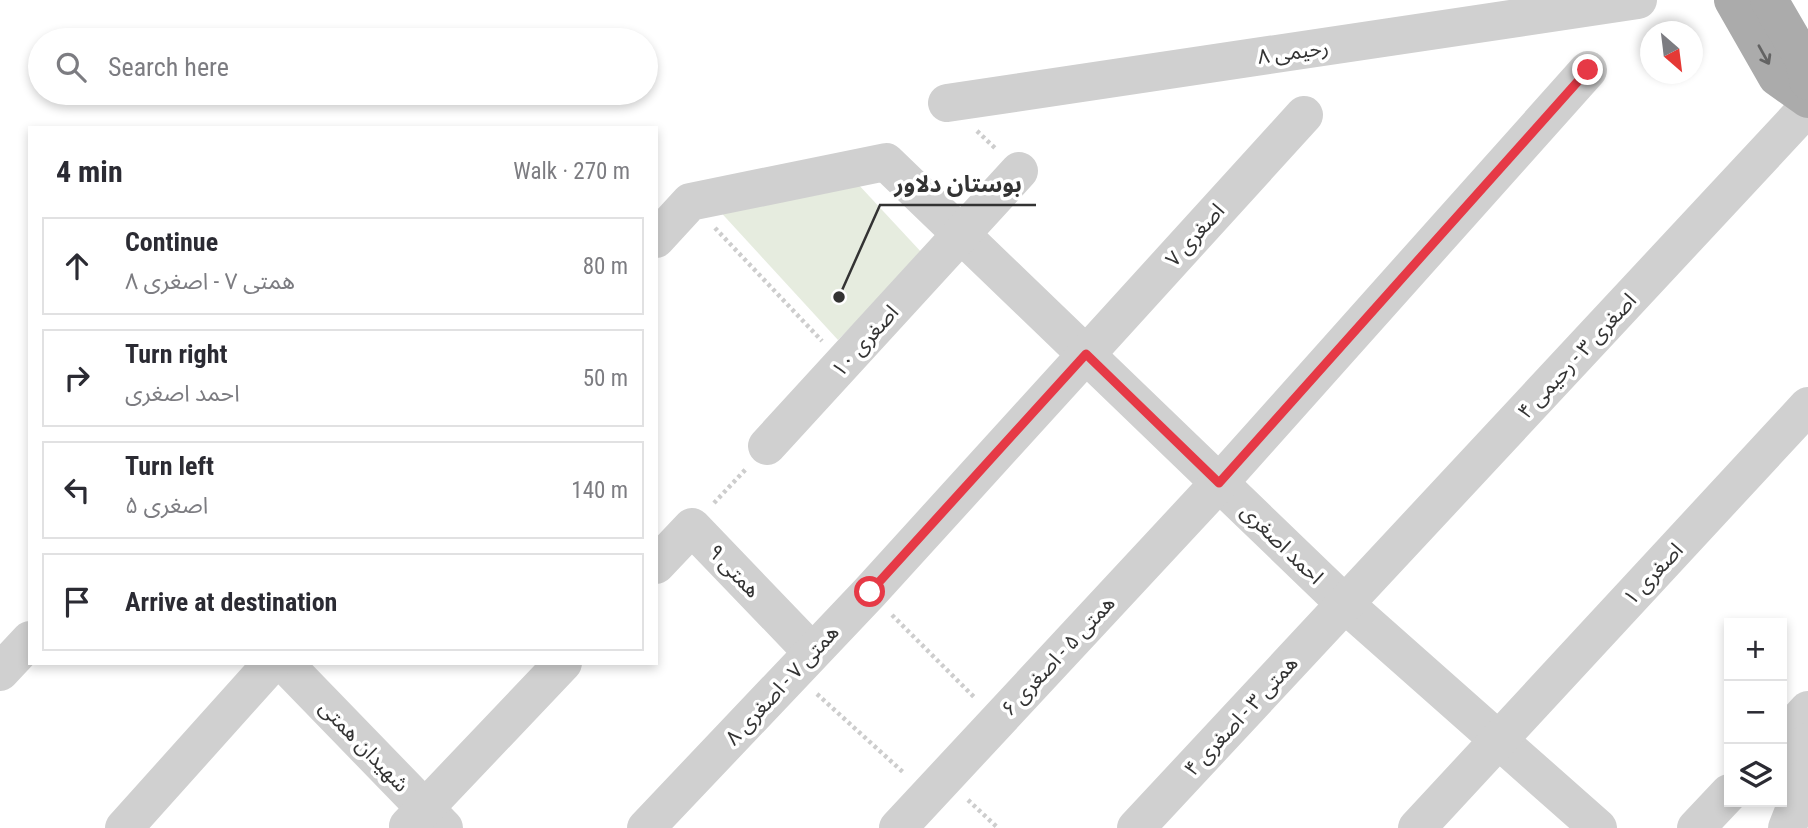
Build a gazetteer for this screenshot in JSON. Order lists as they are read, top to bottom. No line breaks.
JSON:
{"streets":{"street":["رحیمی ۸","اصغری ۷","اصغری ۱۰","اصغری ۳ - رحیمی ۴","احمد اصغری","همتی ۹","اصغری ۱","همتی ۵ - اصغری ۶","همتی ۷ - اصغری ۸","همتی ۳ - اصغری ۴","شهیدان همتی"]},"crossings":[["اصغری ۷","احمد اصغری"],["اصغری ۷","همتی ۷ - اصغری ۸"],["اصغری ۱۰","احمد اصغری"],["اصغری ۳ - رحیمی ۴","احمد اصغری"],["اصغری ۳ - رحیمی ۴","همتی ۳ - اصغری ۴"],["احمد اصغری","اصغری ۱"],["احمد اصغری","همتی ۵ - اصغری ۶"],["احمد اصغری","همتی ۷ - اصغری ۸"],["احمد اصغری","همتی ۳ - اصغری ۴"],["همتی ۹","همتی ۷ - اصغری ۸"]],"places":["بوستان دلاور"],"north":"bottom right","page":{"search":"Search here","heading":["4 min","Walk · 270 m"],"list":[["Continue","همتی ۷ - اصغری ۸","80 m"],["Turn right","احمد اصغری","50 m"],["Turn left","اصغری ۵","140 m"],"Arrive at destination"],"map_buttons":["+","−"]}}
